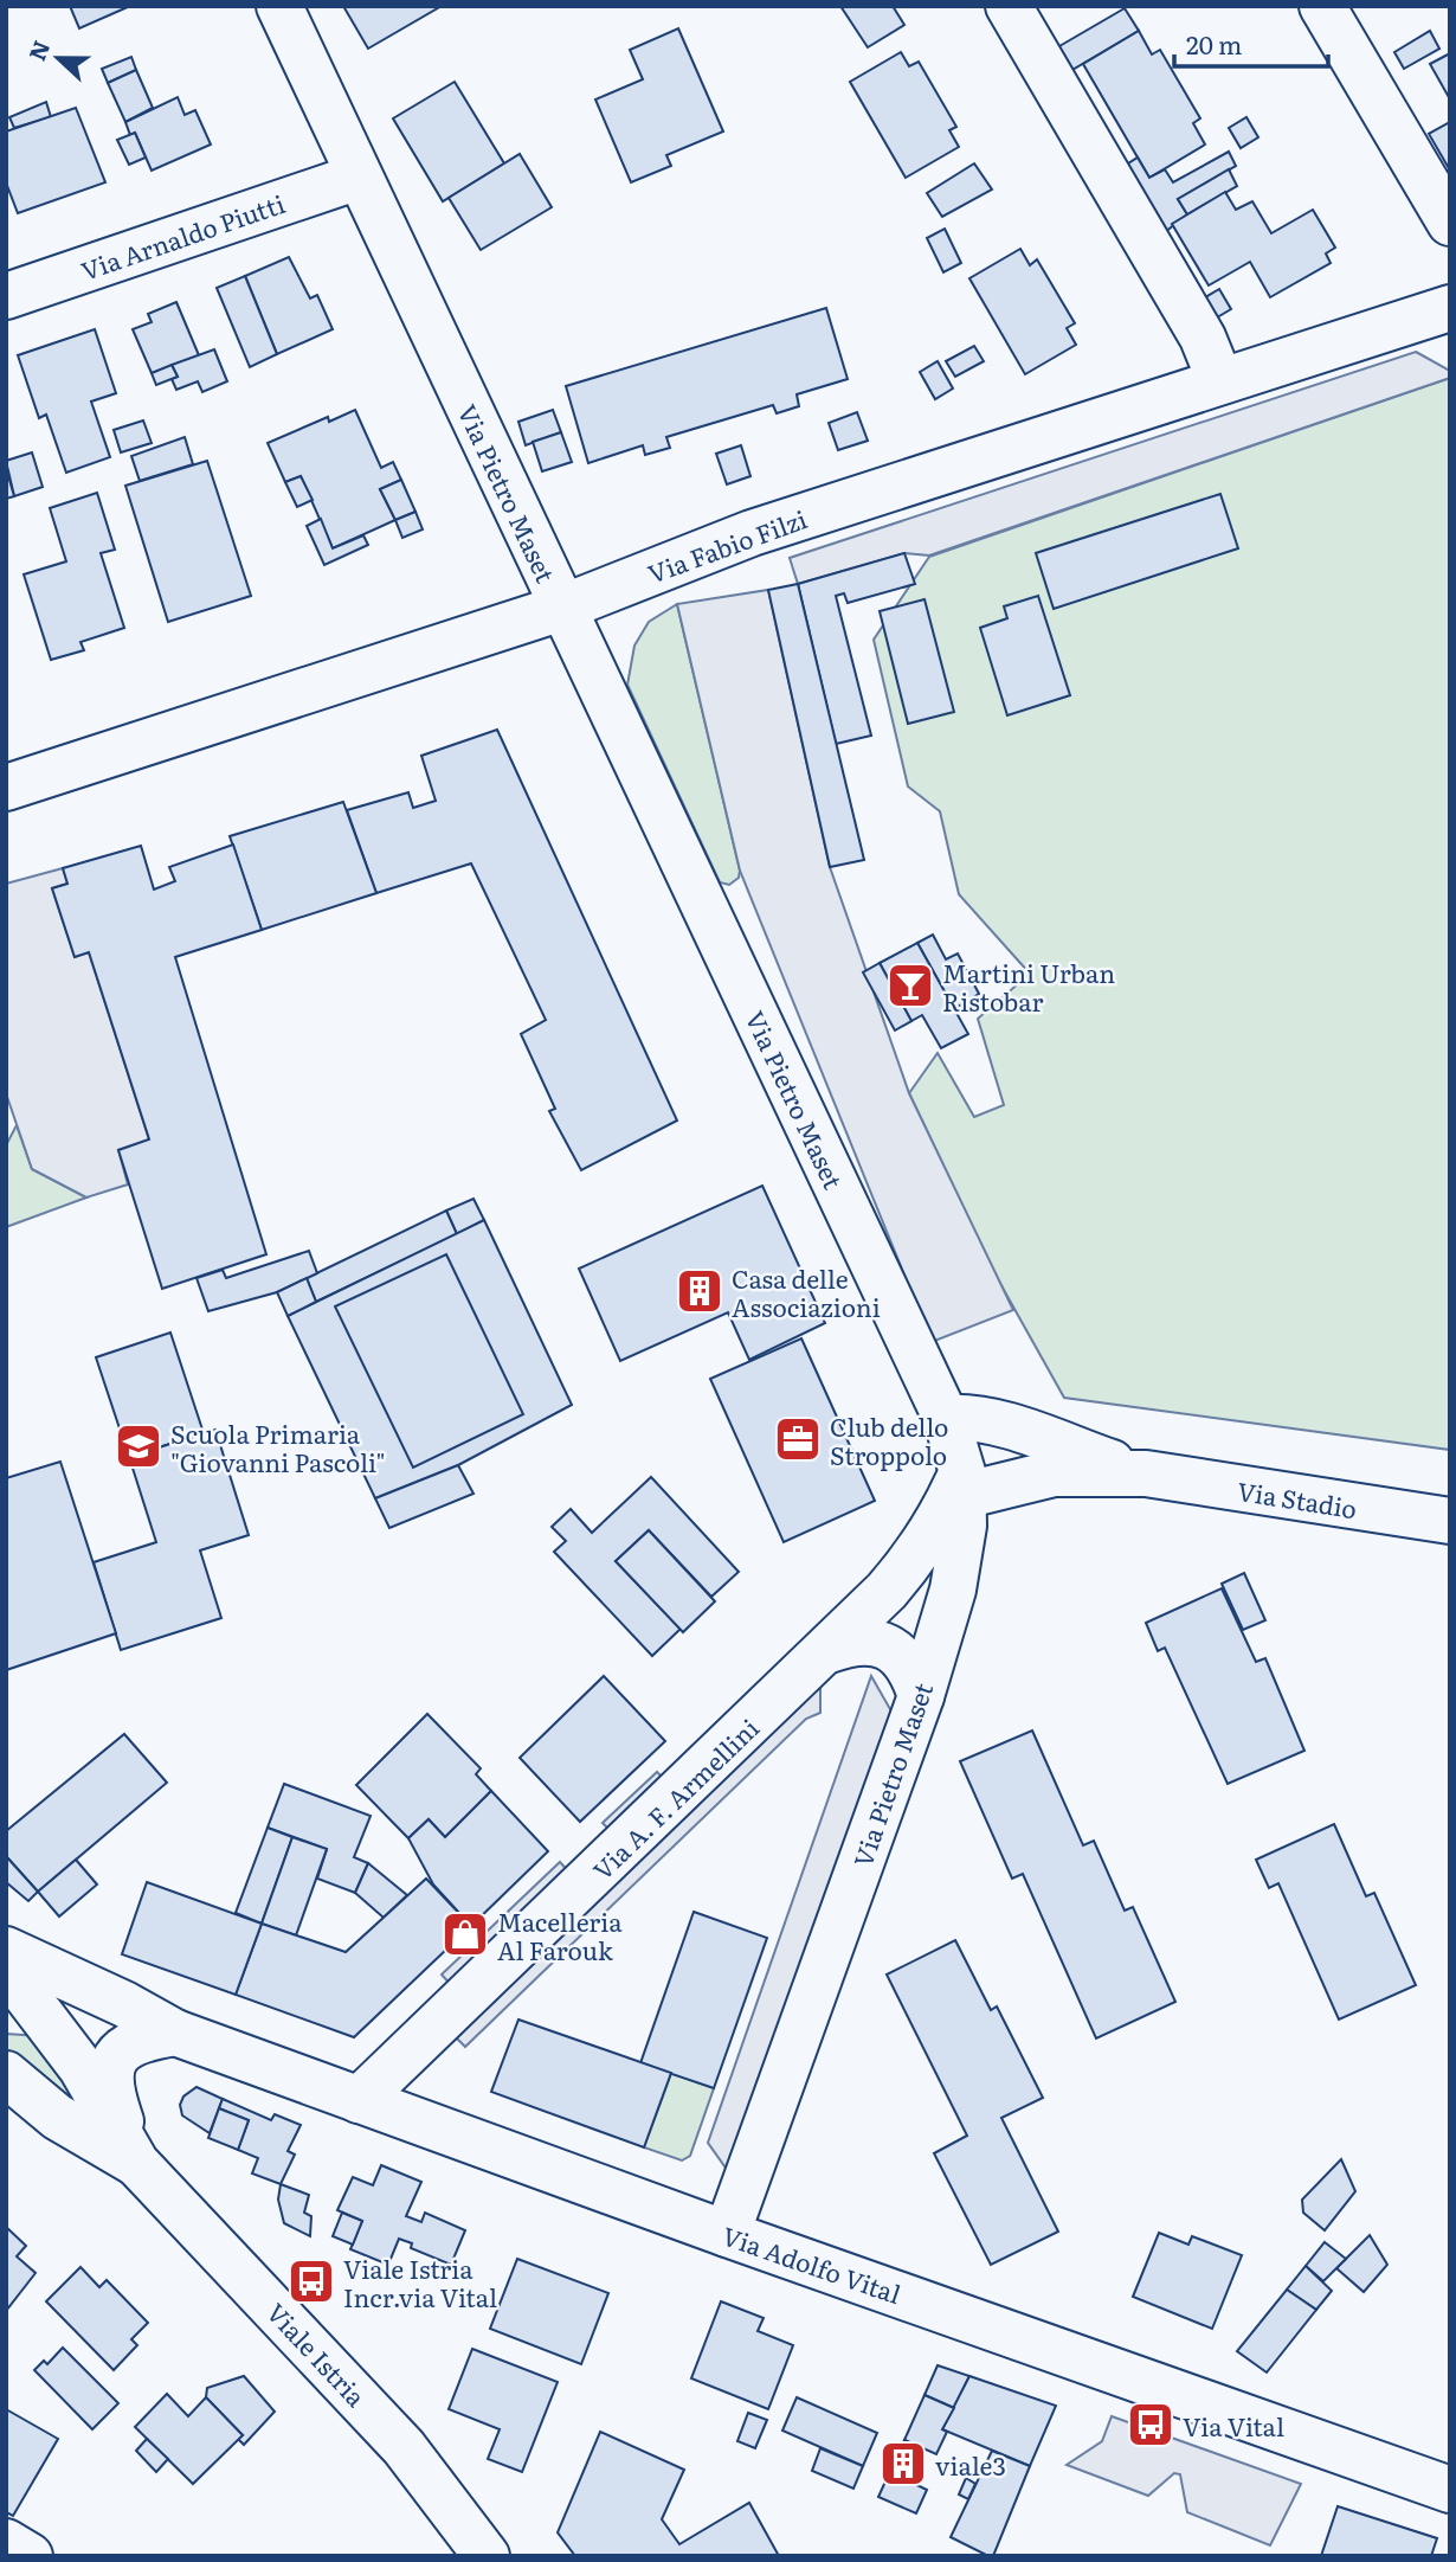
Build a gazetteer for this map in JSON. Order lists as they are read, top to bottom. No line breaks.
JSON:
{"streets":{"street":["Via Arnaldo Piutti","Via Pietro Maset","Via Fabio Filzi","Via Stadio","Via A. F. Armellini","Via Adolfo Vital","Viale Istria"]},"crossings":[["Via Arnaldo Piutti","Via Pietro Maset"],["Via Pietro Maset","Via Fabio Filzi"],["Via Pietro Maset","Via Stadio"],["Via Pietro Maset","Via A. F. Armellini"],["Via Pietro Maset","Via Adolfo Vital"],["Via Stadio","Via A. F. Armellini"],["Via A. F. Armellini","Via Adolfo Vital"],["Via Adolfo Vital","Viale Istria"]],"places":{"bar":["Martini Urban Ristobar"],"building":["Casa delle Associazioni","viale3"],"office":["Club dello Stroppolo"],"school or university":["Scuola Primaria \"Giovanni Pascoli\""],"shop":["Macelleria Al Farouk"],"bus stop":["Viale Istria Incr.via Vital","Via Vital"]},"scale_bar":"20 m","north":"left"}
